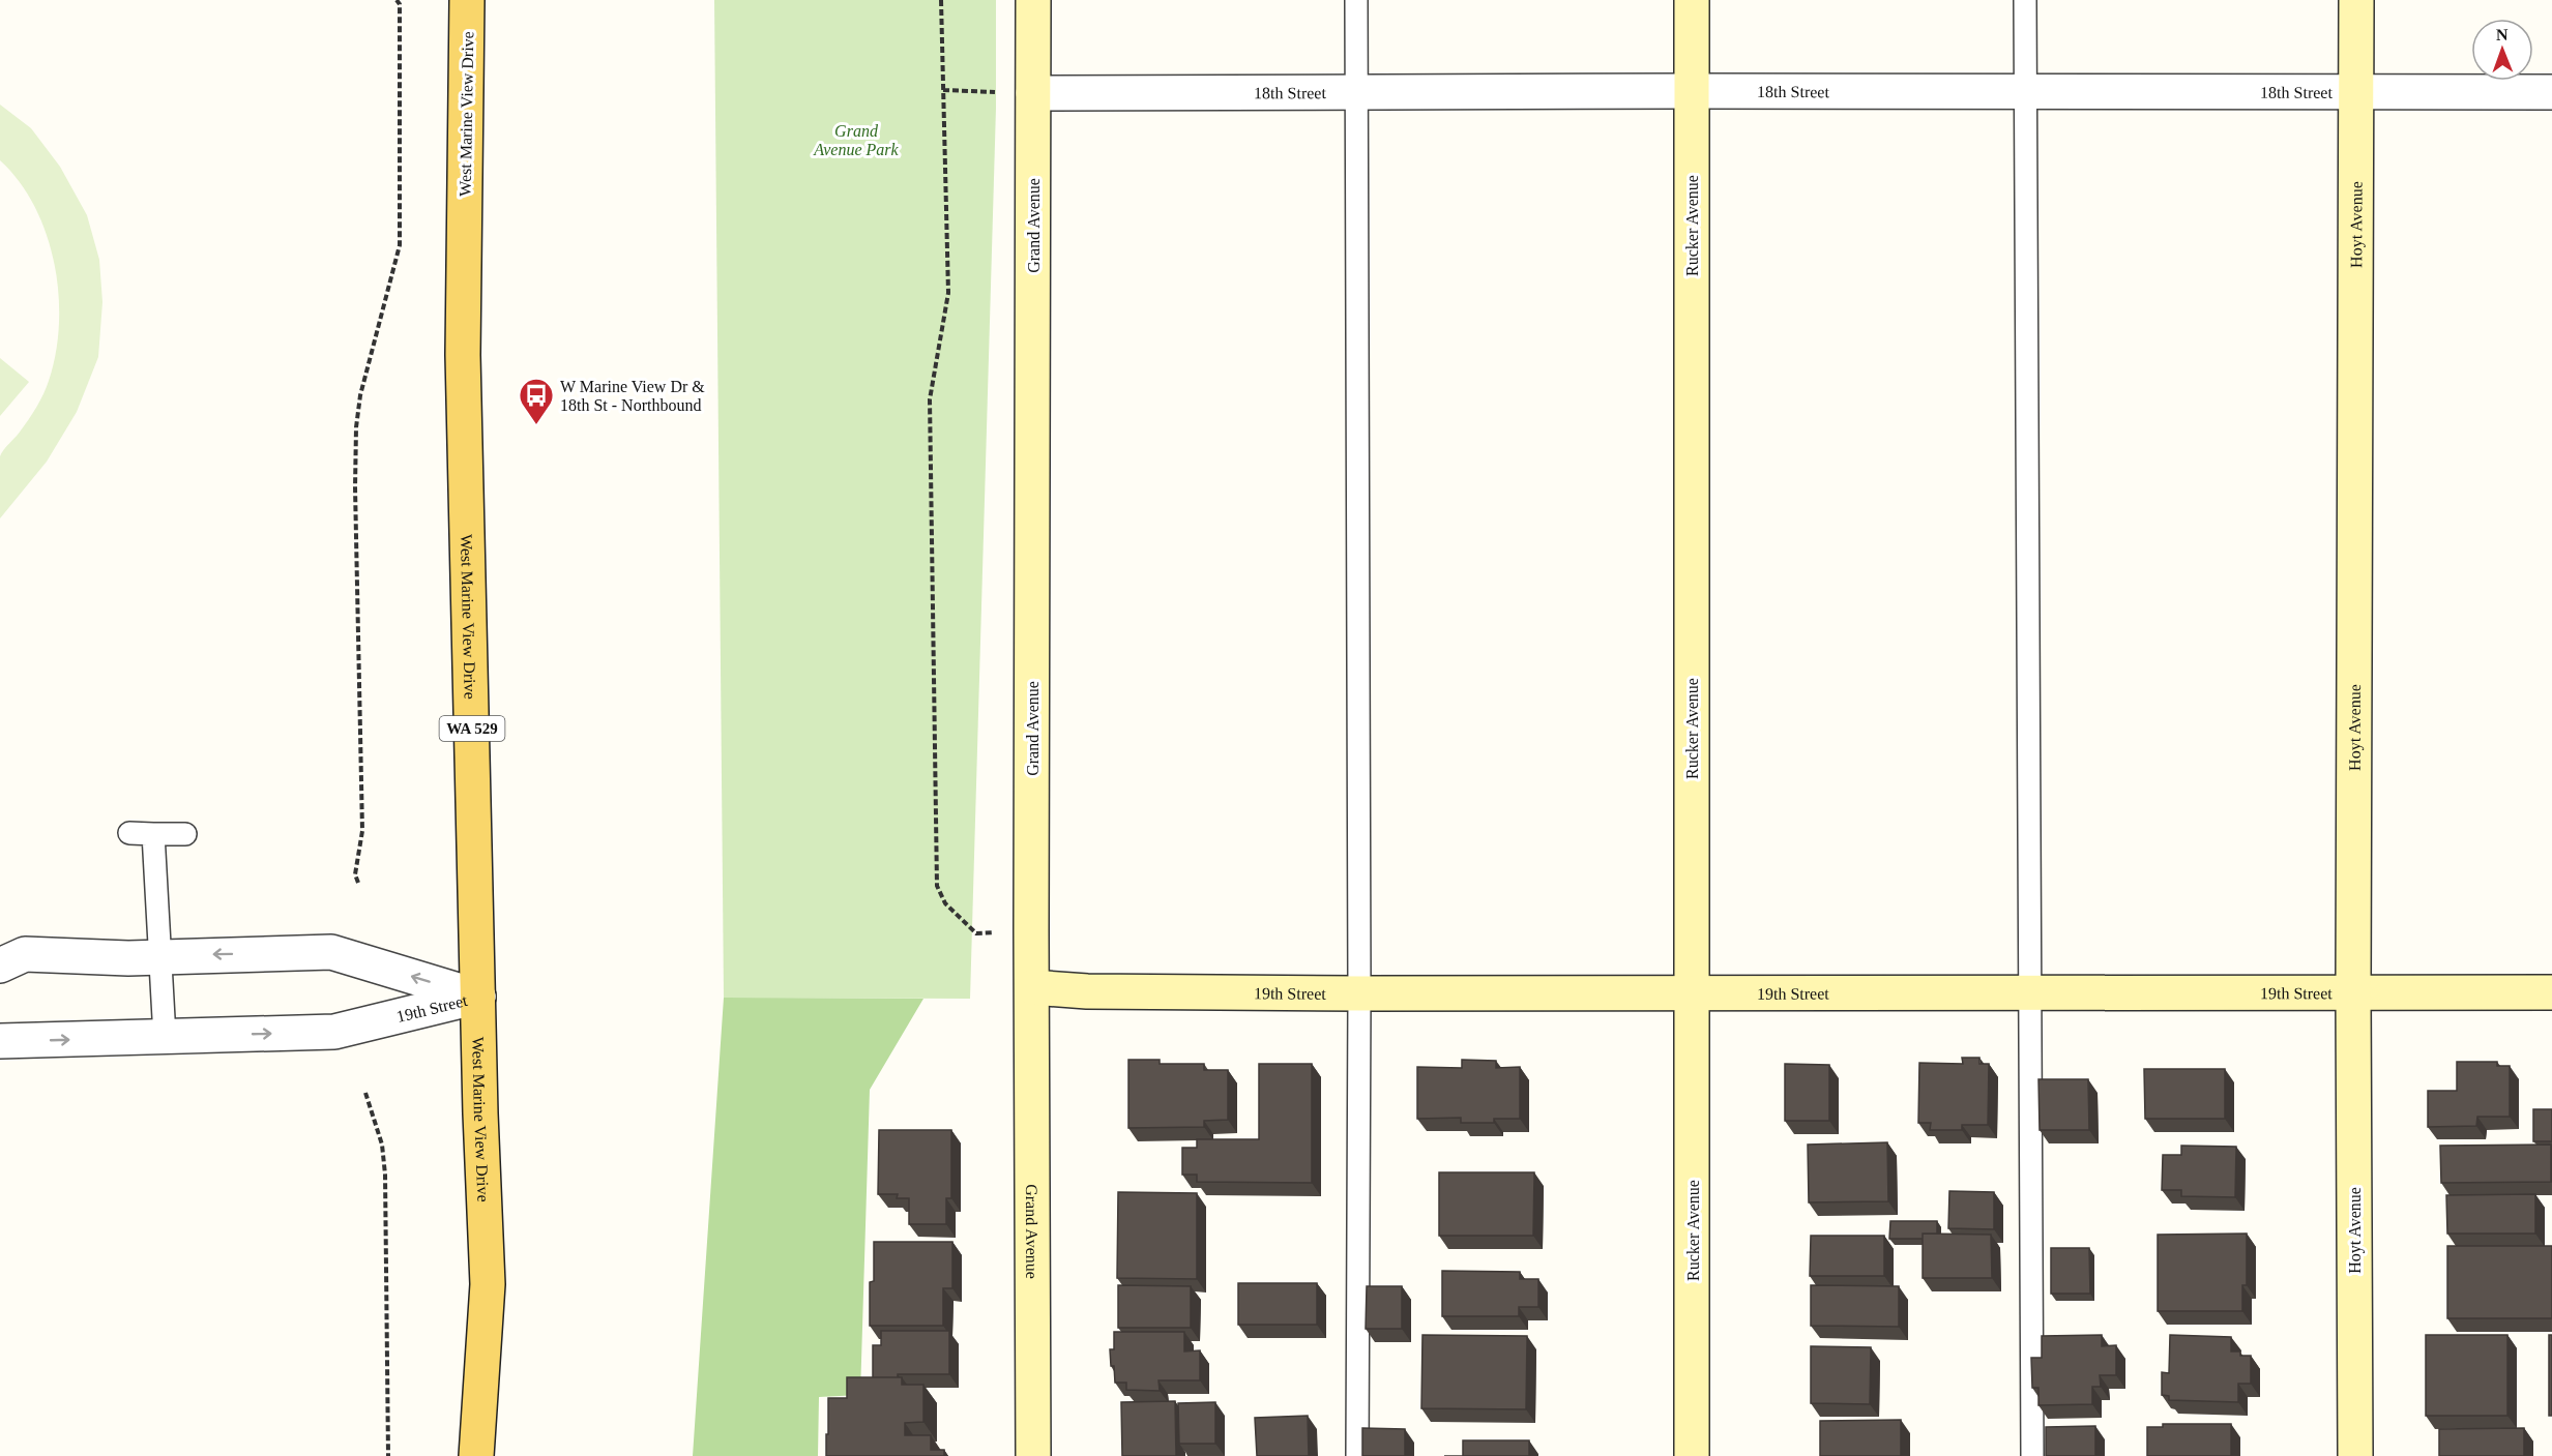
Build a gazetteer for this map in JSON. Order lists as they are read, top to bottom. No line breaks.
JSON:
{"streets":{"main road":["West Marine View Drive","WA 529"],"street":["18th Street","Grand Avenue","Rucker Avenue","Hoyt Avenue","19th Street"]},"crossings":[["18th Street","Grand Avenue"],["18th Street","Rucker Avenue"],["18th Street","Hoyt Avenue"],["West Marine View Drive","19th Street"],["Grand Avenue","19th Street"],["Rucker Avenue","19th Street"],["Hoyt Avenue","19th Street"]],"parks":["Grand Avenue Park"],"places":{"bus stop":["W Marine View Dr & 18th St - Northbound"]},"north":"top"}
